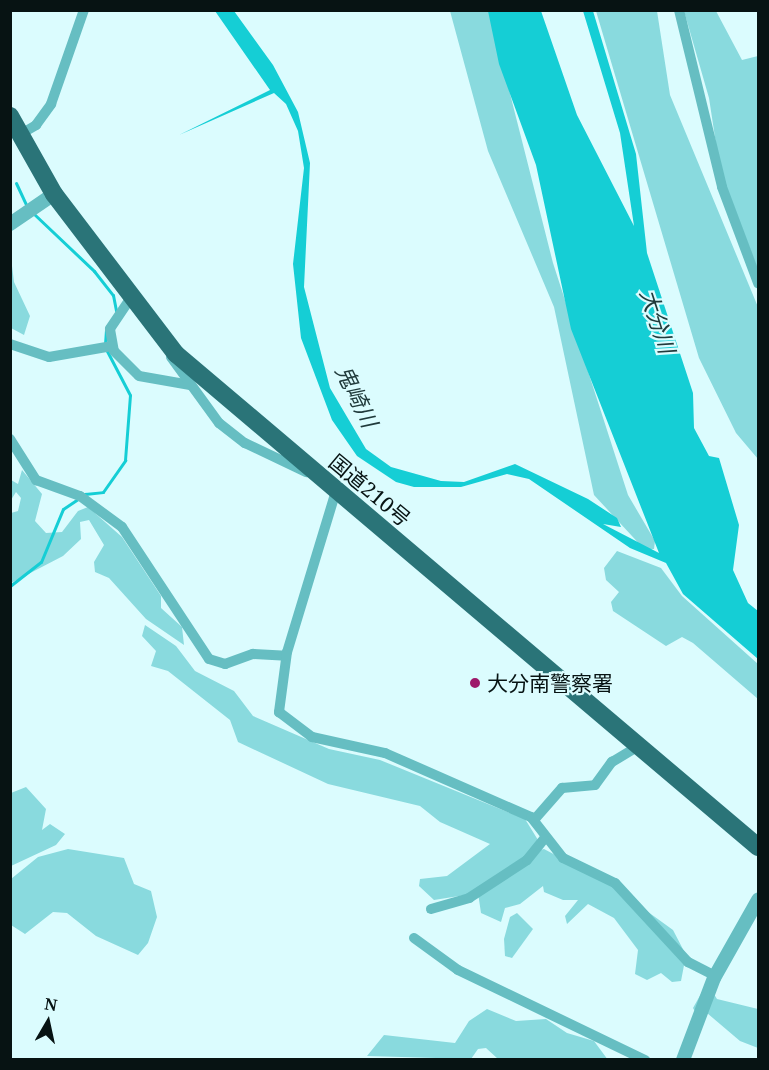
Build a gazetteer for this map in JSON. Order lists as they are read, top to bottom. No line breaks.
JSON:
{"streets":{"highway":["国道210号"]},"water":["大分川","鬼崎川"],"places":["大分南警察署"],"north":"top"}
